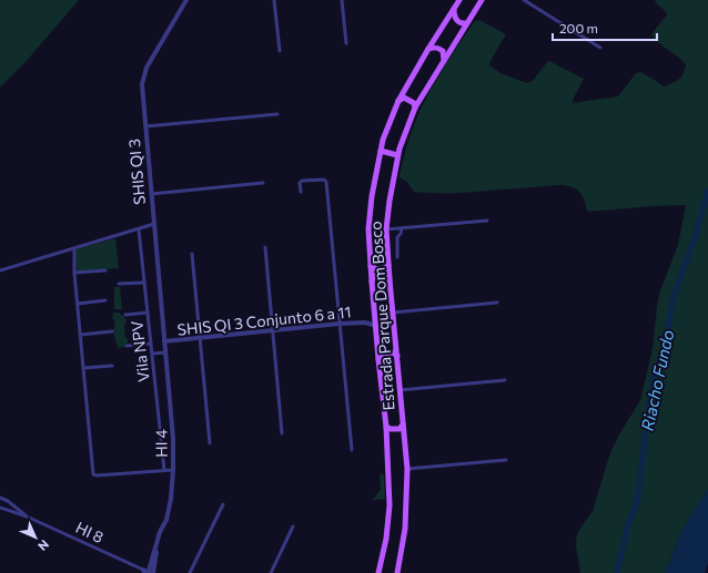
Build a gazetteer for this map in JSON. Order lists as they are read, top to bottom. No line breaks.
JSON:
{"streets":{"main road":["Estrada Parque Dom Bosco"],"street":["SHIS QI 3","SHIS QI 3 Conjunto 6 a 11","Vila NPV","HI 4","HI 8"]},"crossings":[["SHIS QI 3","SHIS QI 3 Conjunto 6 a 11"],["SHIS QI 3","HI 4"],["Estrada Parque Dom Bosco","SHIS QI 3 Conjunto 6 a 11"],["HI 4","HI 8"]],"water":["Riacho Fundo"],"scale_bar":"200 m","north":"bottom right"}
